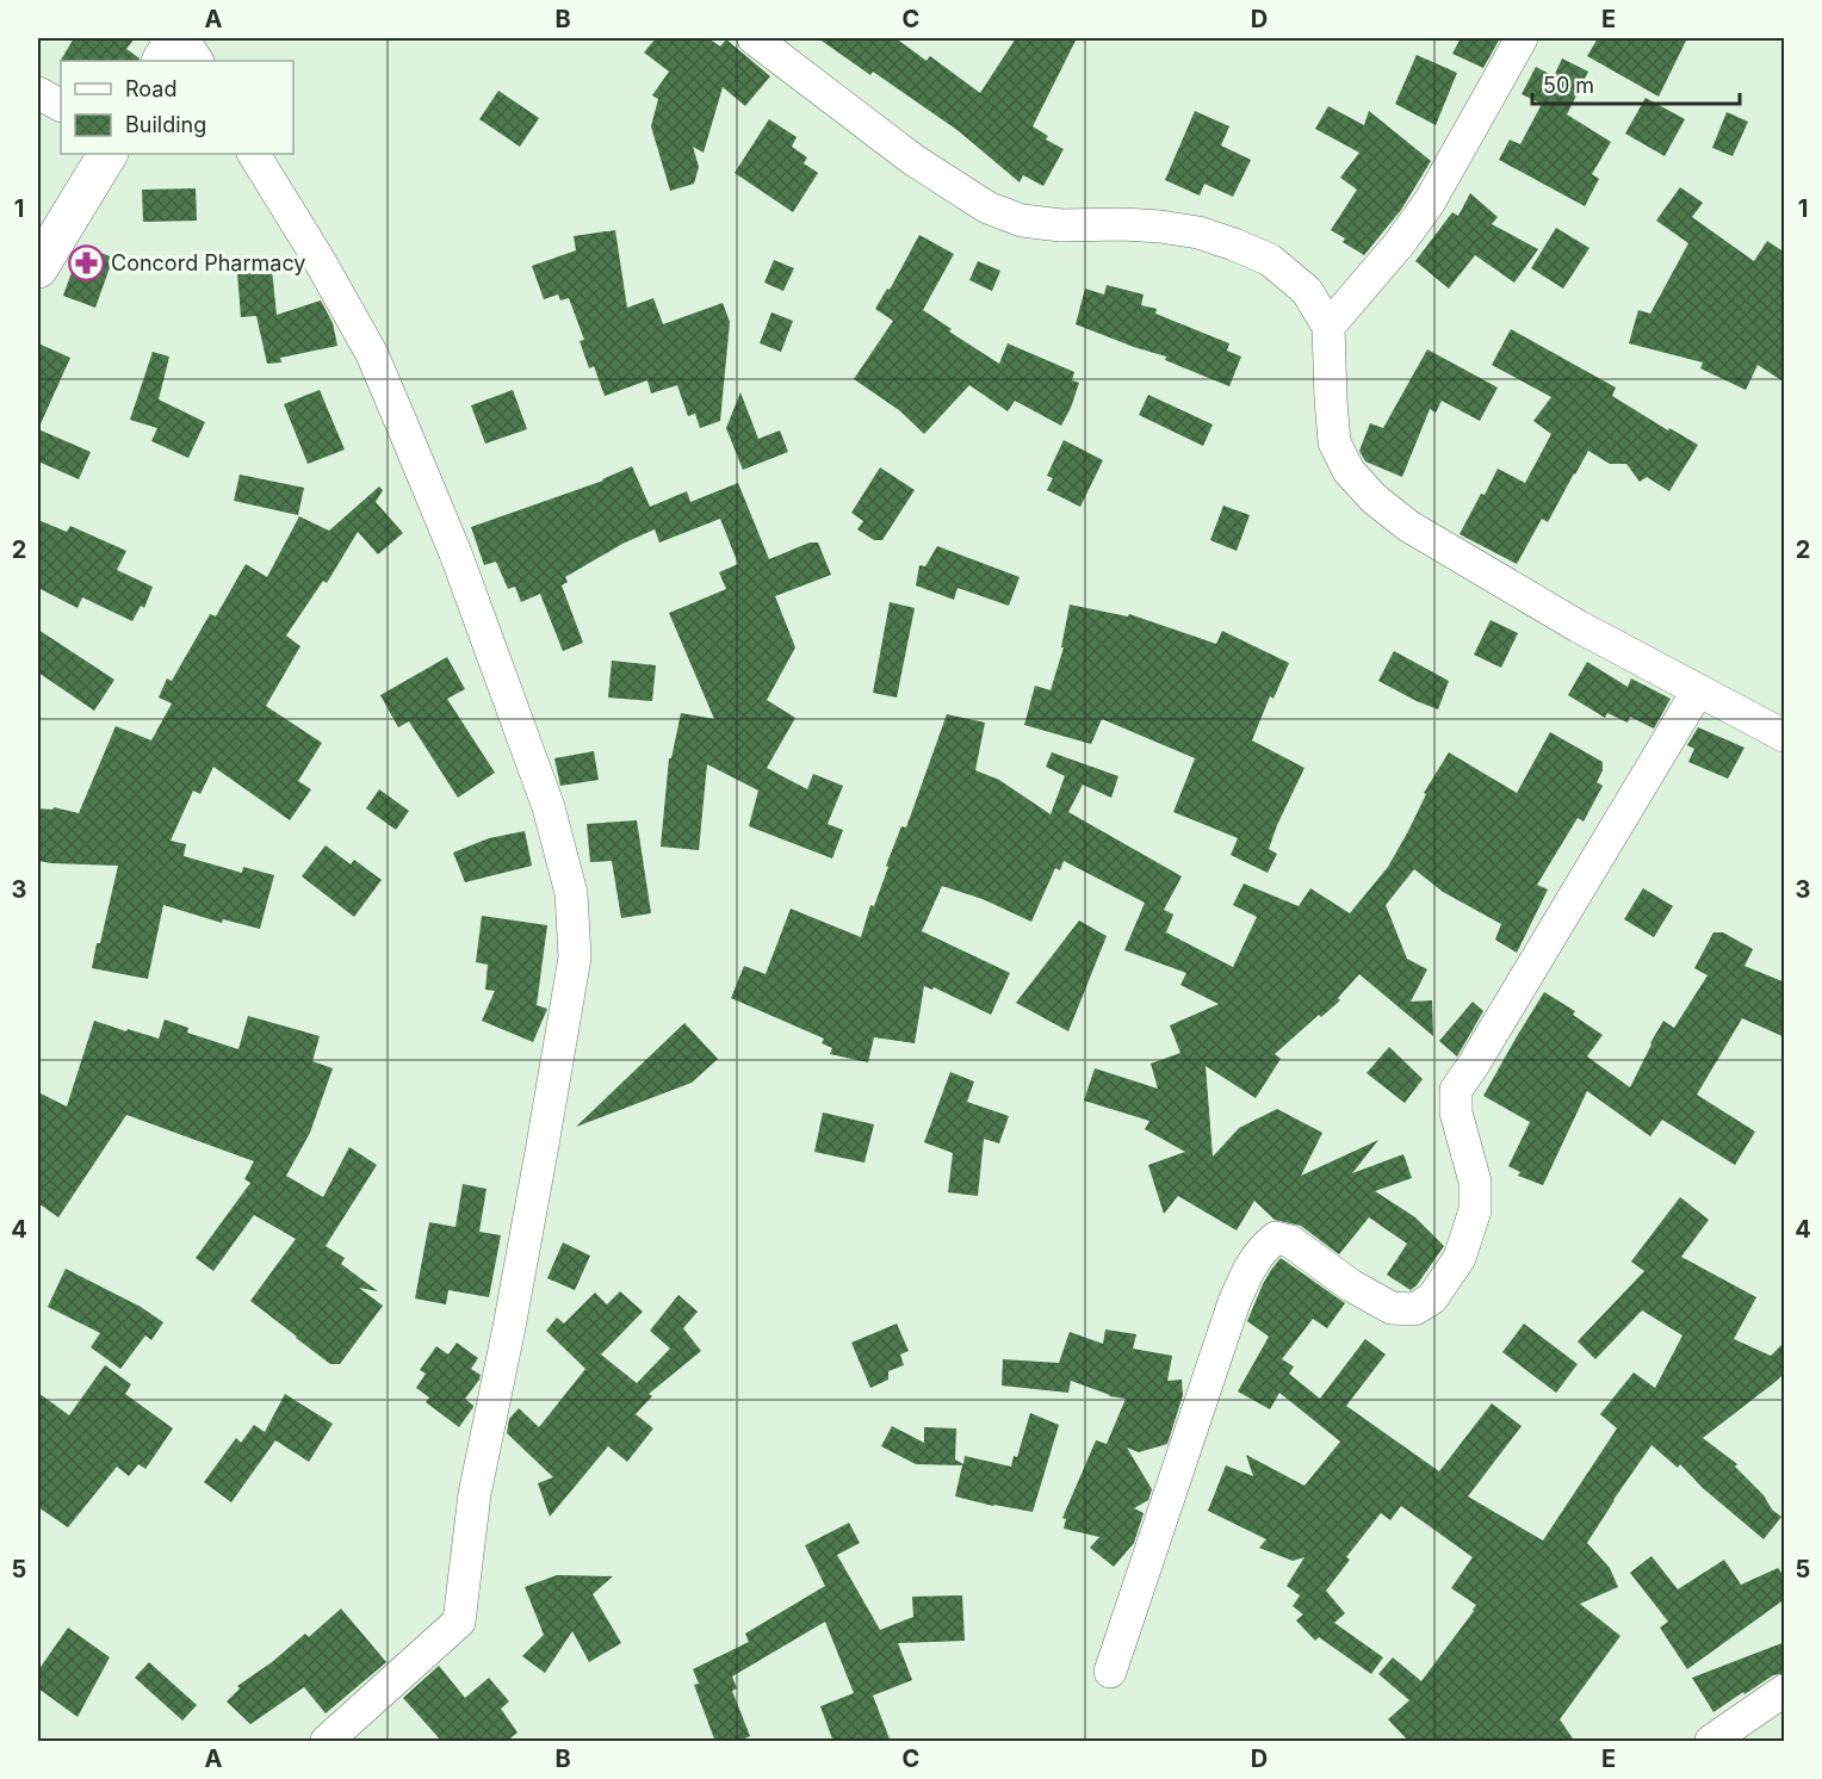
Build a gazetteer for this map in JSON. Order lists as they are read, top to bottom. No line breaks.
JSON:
{"places":{"pharmacy":["Concord Pharmacy"]},"legend":["Road","Building"],"scale_bar":"50 m","grid":{"columns":["A","B","C","D","E"],"rows":["1","2","3","4","5"]}}
